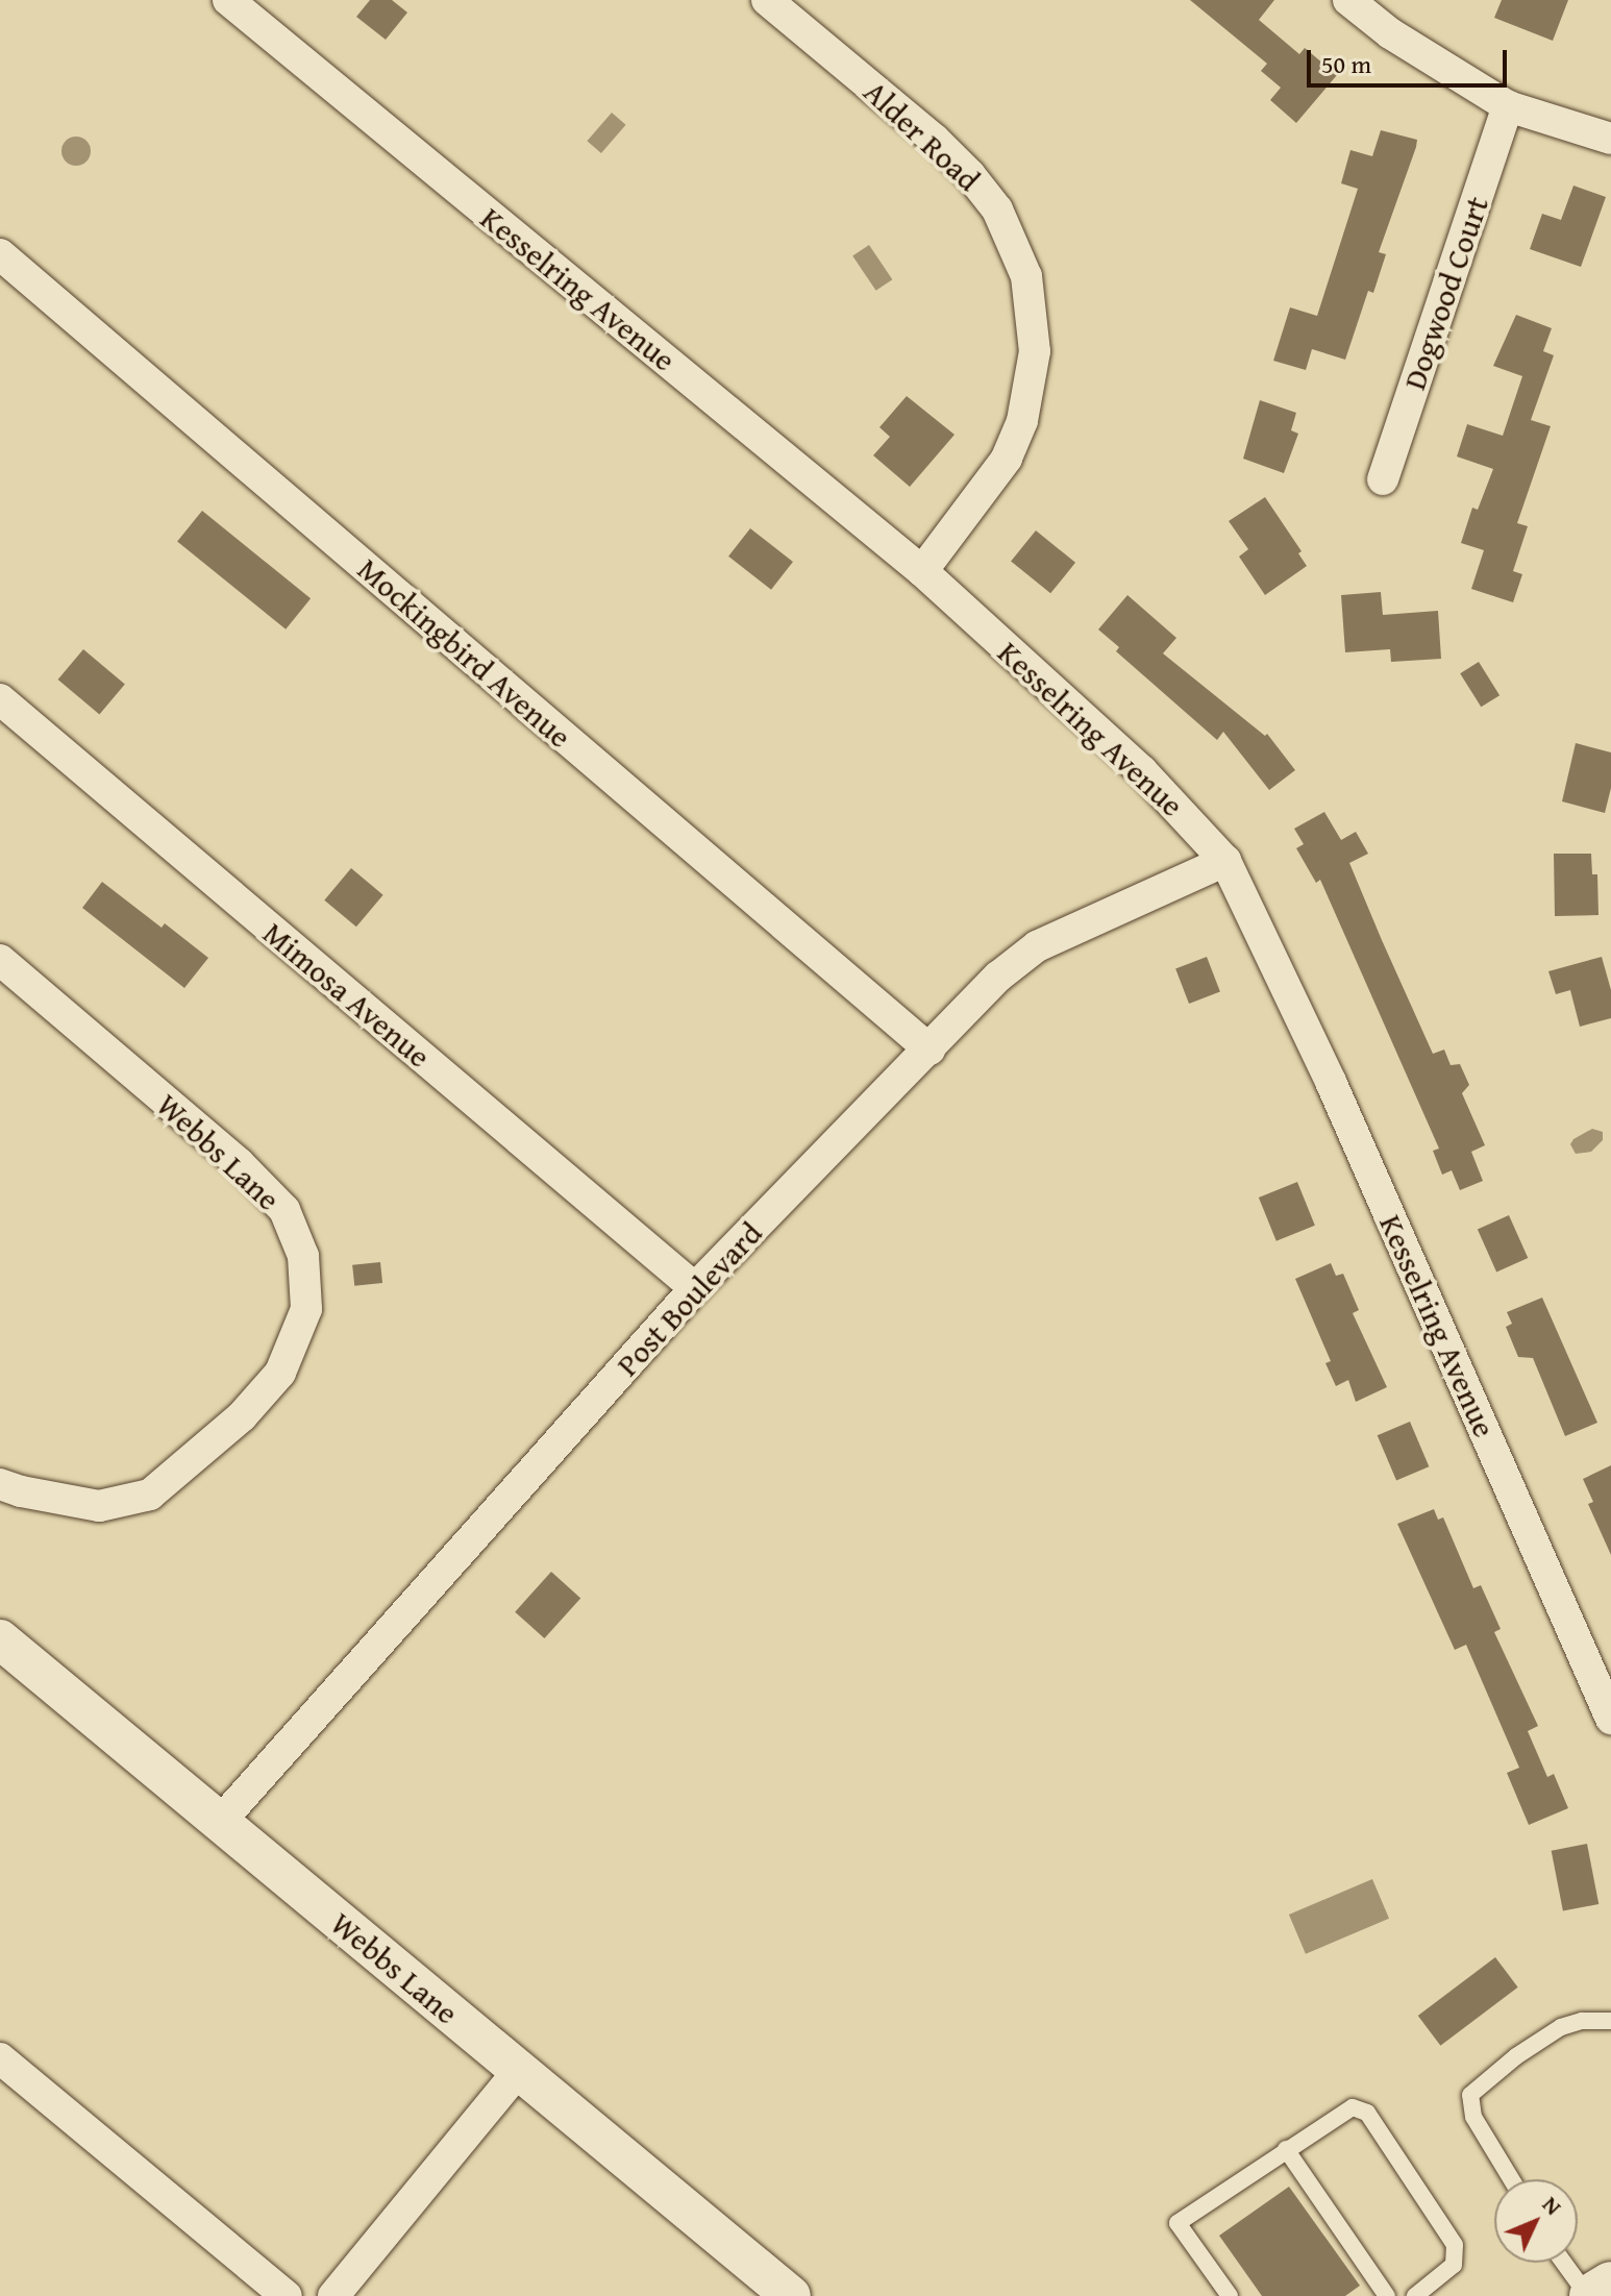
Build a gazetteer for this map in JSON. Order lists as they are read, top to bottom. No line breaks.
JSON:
{"streets":{"street":["Alder Road","Kesselring Avenue","Dogwood Court","Mockingbird Avenue","Mimosa Avenue","Webbs Lane","Post Boulevard"]},"crossings":[["Alder Road","Kesselring Avenue"],["Kesselring Avenue","Post Boulevard"],["Mockingbird Avenue","Post Boulevard"],["Mimosa Avenue","Post Boulevard"],["Webbs Lane","Post Boulevard"]],"scale_bar":"50 m","north":"top right"}
